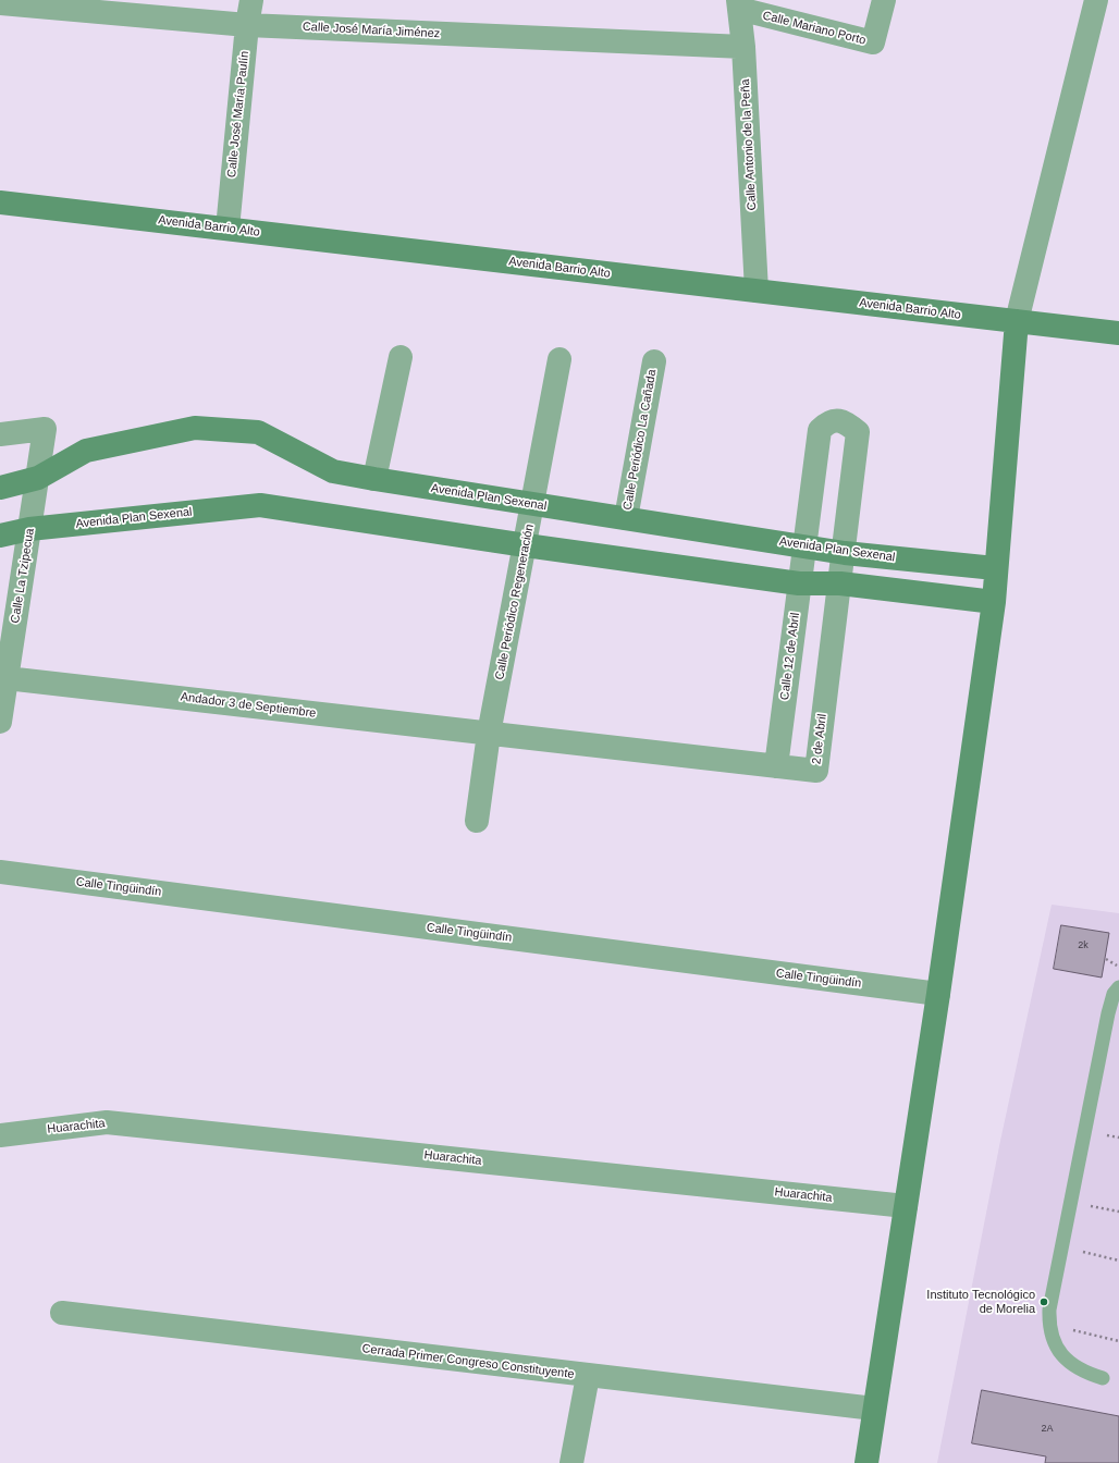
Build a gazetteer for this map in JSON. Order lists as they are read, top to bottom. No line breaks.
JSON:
{"streets":{"street":["Calle Mariano Porto","Calle José María Jiménez","Calle José María Paulín","Calle Antonio de la Peña","Avenida Barrio Alto","Calle Periódico La Cañada","Avenida Plan Sexenal","Calle La Tzipecua","Calle Periódico Regeneración","Calle 12 de Abril","Andador 3 de Septiembre","2 de Abril","Calle Tingüindín","Huarachita","Cerrada Primer Congreso Constituyente"]},"crossings":[["Calle Mariano Porto","Calle Antonio de la Peña"],["Calle José María Jiménez","Calle José María Paulín"],["Calle José María Jiménez","Calle Antonio de la Peña"],["Calle José María Paulín","Avenida Barrio Alto"],["Calle Antonio de la Peña","Avenida Barrio Alto"],["Calle Periódico La Cañada","Avenida Plan Sexenal"],["Avenida Plan Sexenal","Calle La Tzipecua"],["Avenida Plan Sexenal","Calle Periódico Regeneración"],["Avenida Plan Sexenal","Calle 12 de Abril"],["Avenida Plan Sexenal","2 de Abril"],["Calle La Tzipecua","Andador 3 de Septiembre"],["Calle Periódico Regeneración","Andador 3 de Septiembre"],["Calle Periódico Regeneración","2 de Abril"],["Calle 12 de Abril","2 de Abril"],["Andador 3 de Septiembre","2 de Abril"]],"places":["Instituto Tecnológico de Morelia"],"house_numbers":["2k","2A"]}
